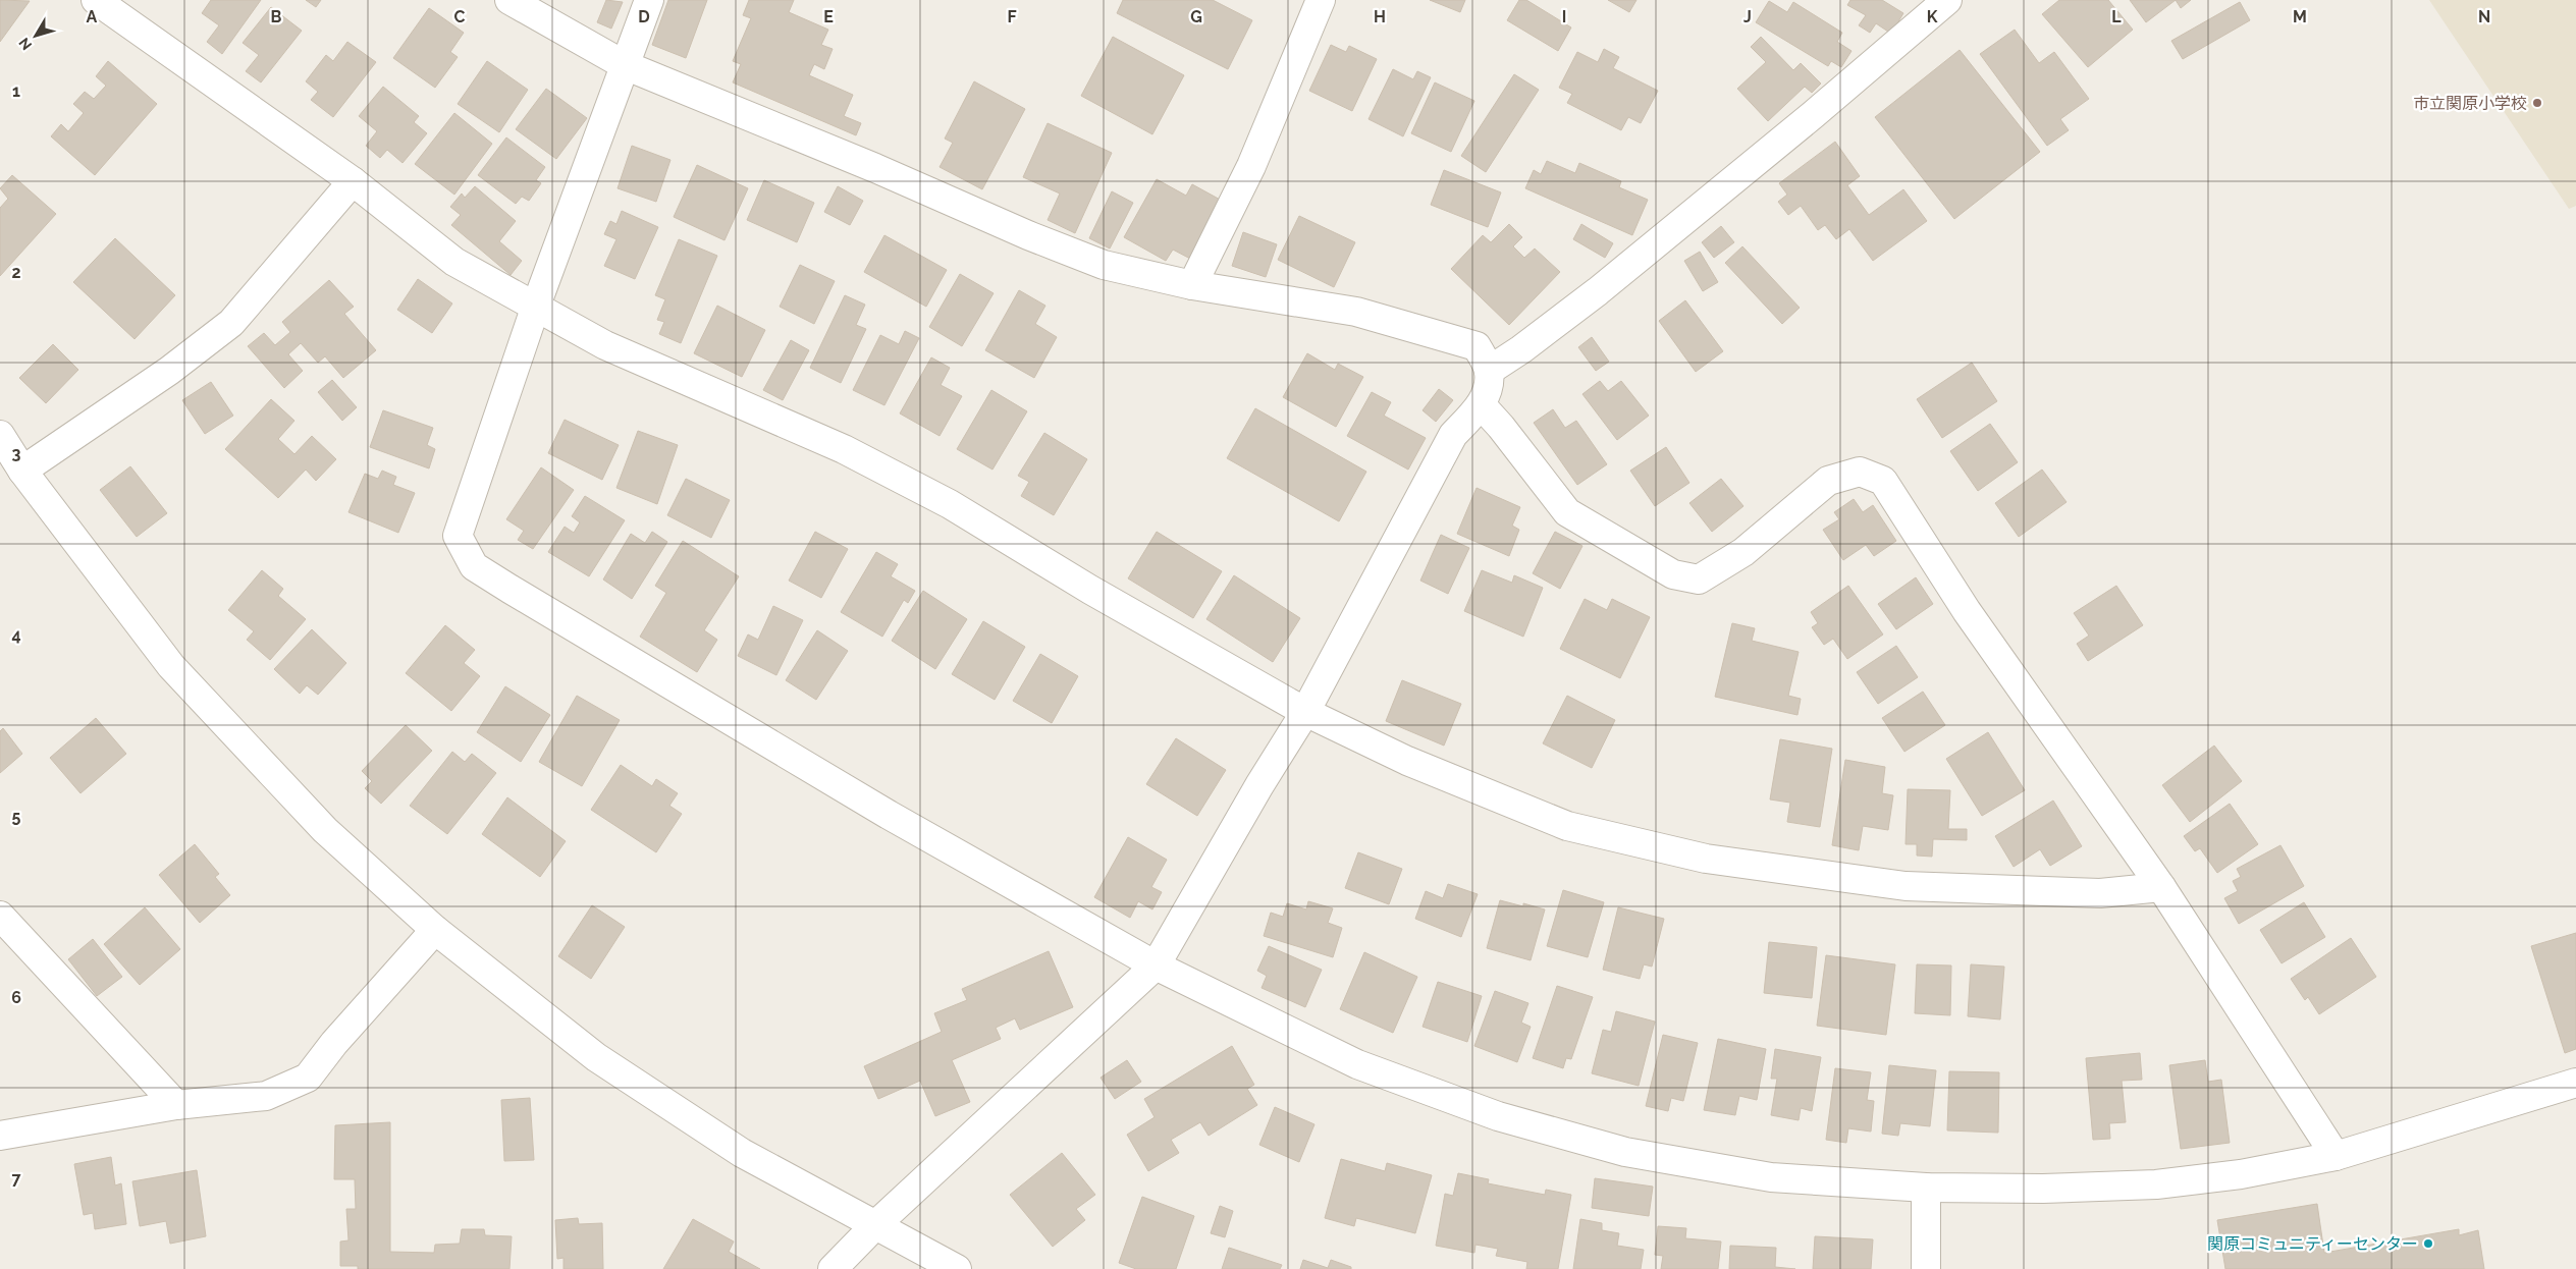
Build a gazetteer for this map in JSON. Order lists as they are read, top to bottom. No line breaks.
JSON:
{"places":["市立関原小学校","関原コミュニティーセンター"],"north":"bottom left","grid":{"columns":["A","B","C","D","E","F","G","H","I","J","K","L","M","N"],"rows":["1","2","3","4","5","6","7"]}}
